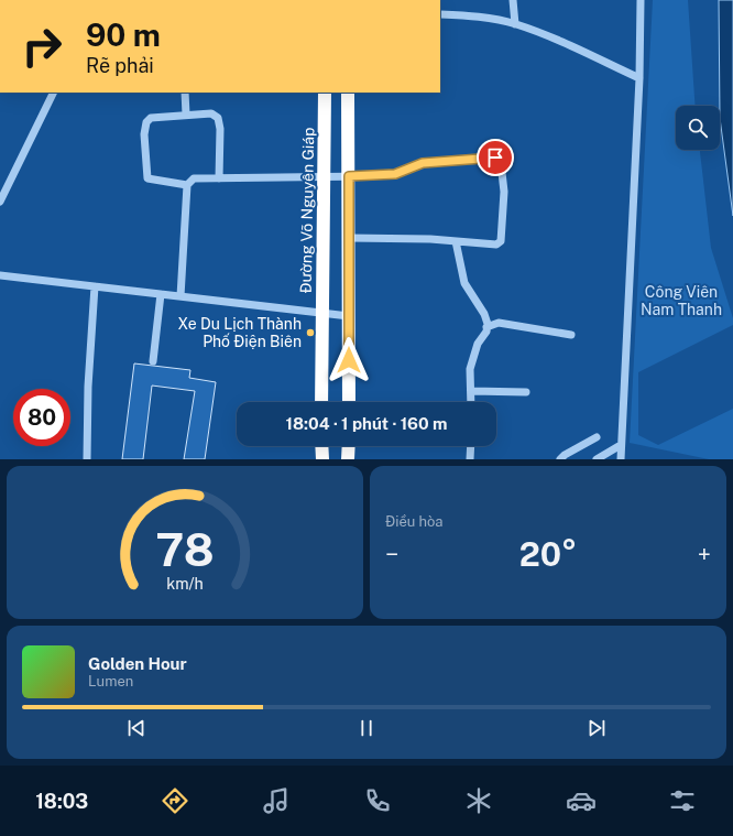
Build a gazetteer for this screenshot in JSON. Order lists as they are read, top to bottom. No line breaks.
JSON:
{"streets":{"highway":["Đường Võ Nguyên Giáp"]},"parks":["Công Viên Nam Thanh"],"places":["Xe Du Lịch Thành Phố Điện Biên"],"page":{"turn":["90 m","Rẽ phải"],"limit":"80","trip":"18:04 · 1 phút · 160 m","tile":"Điều hòa","heat":["−","20°","+"],"song":["Golden Hour","Lumen"],"tabs":"18:03","gauge":["78","km/h"]}}
